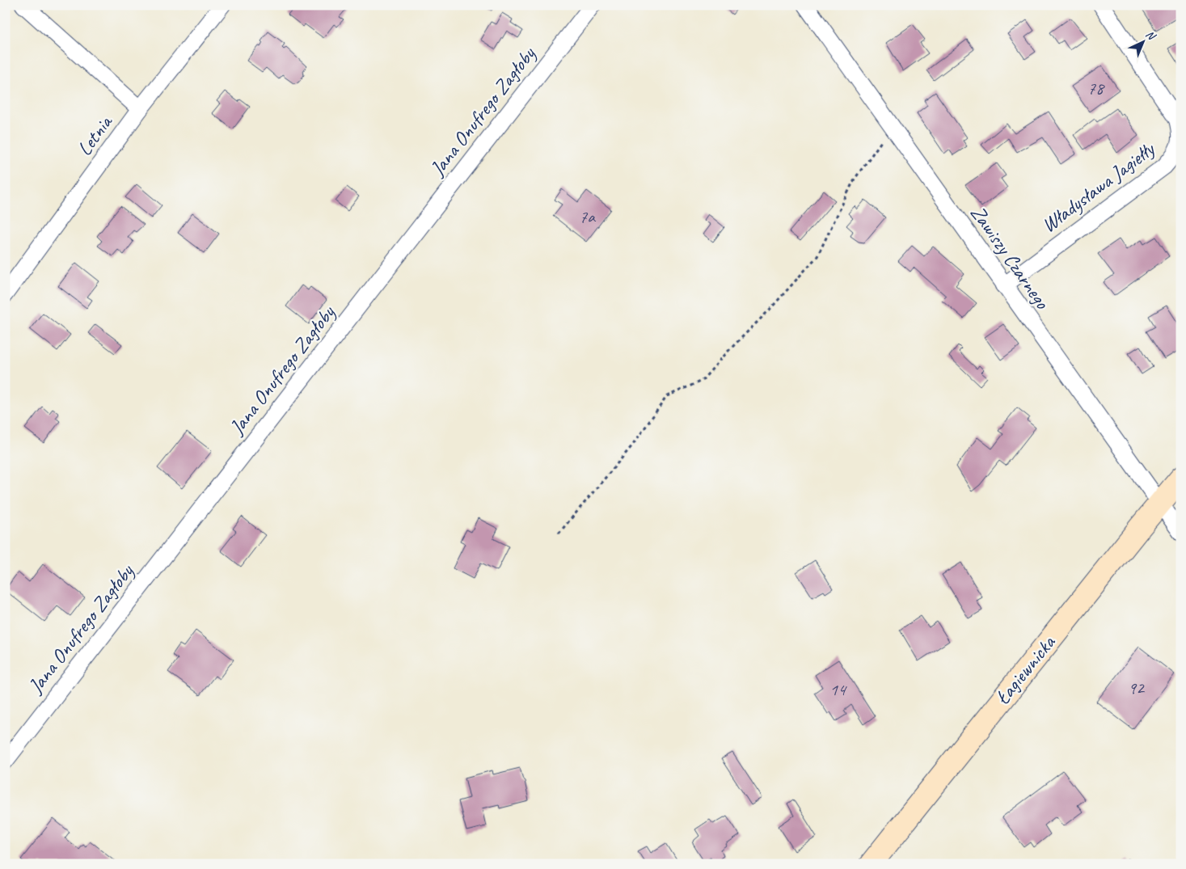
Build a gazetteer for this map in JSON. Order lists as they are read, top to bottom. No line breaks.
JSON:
{"streets":{"street":["Jana Onufrego Zagłoby","Letnia","Władysława Jagiełły","Zawiszy Czarnego","Łagiewnicka"]},"crossings":[["Władysława Jagiełły","Zawiszy Czarnego"],["Zawiszy Czarnego","Łagiewnicka"]],"house_numbers":["78","7a","92","14"],"north":"top right"}
